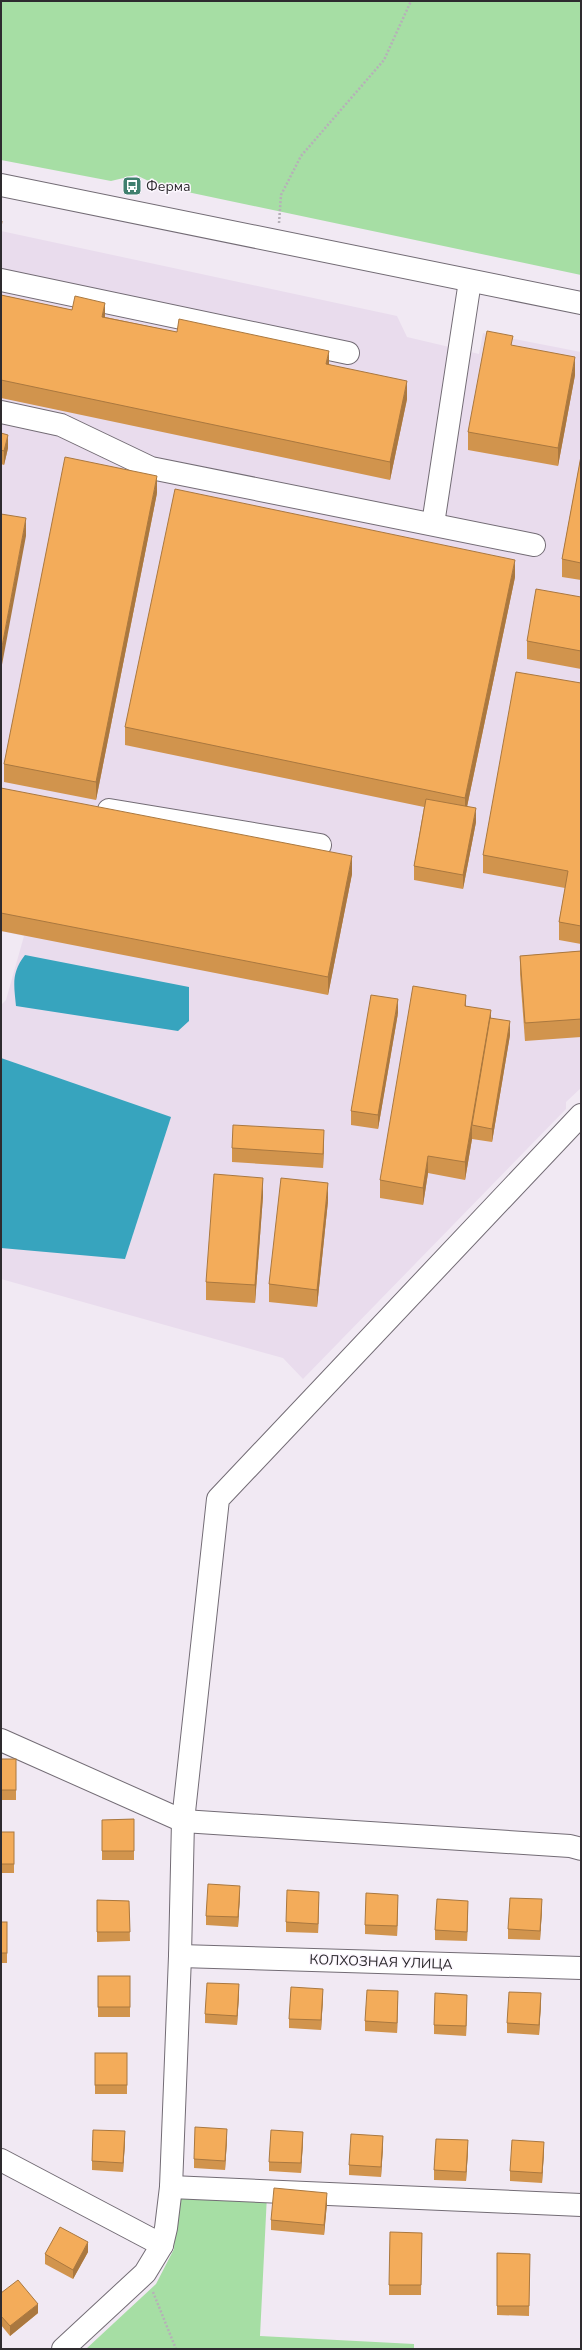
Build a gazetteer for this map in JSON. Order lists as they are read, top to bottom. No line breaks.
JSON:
{"streets":{"street":["КОЛХОЗНАЯ УЛИЦА"]},"places":{"bus stop":["Ферма"]}}
